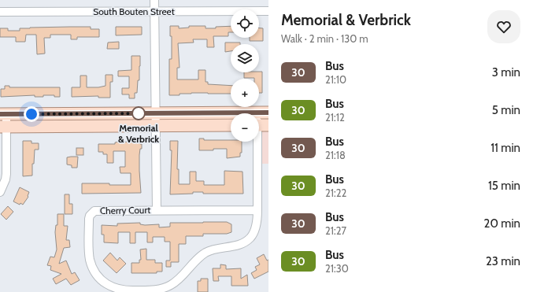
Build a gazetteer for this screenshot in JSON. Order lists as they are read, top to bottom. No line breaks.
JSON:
{"streets":{"street":["South Bouten Street","Cherry Court"]},"places":["Memorial & Verbrick"],"lines":["bus line 30"],"page":{"heading":["Memorial & Verbrick","Walk · 2 min · 130 m"],"map_buttons":["+","−"],"list":[{"mark":"30","name":"Bus","note":"21:10","value":"3 min"},{"mark":"30","name":"Bus","note":"21:12","value":"5 min"},{"mark":"30","name":"Bus","note":"21:18","value":"11 min"},{"mark":"30","name":"Bus","note":"21:22","value":"15 min"},{"mark":"30","name":"Bus","note":"21:27","value":"20 min"},{"mark":"30","name":"Bus","note":"21:30","value":"23 min"}]}}
